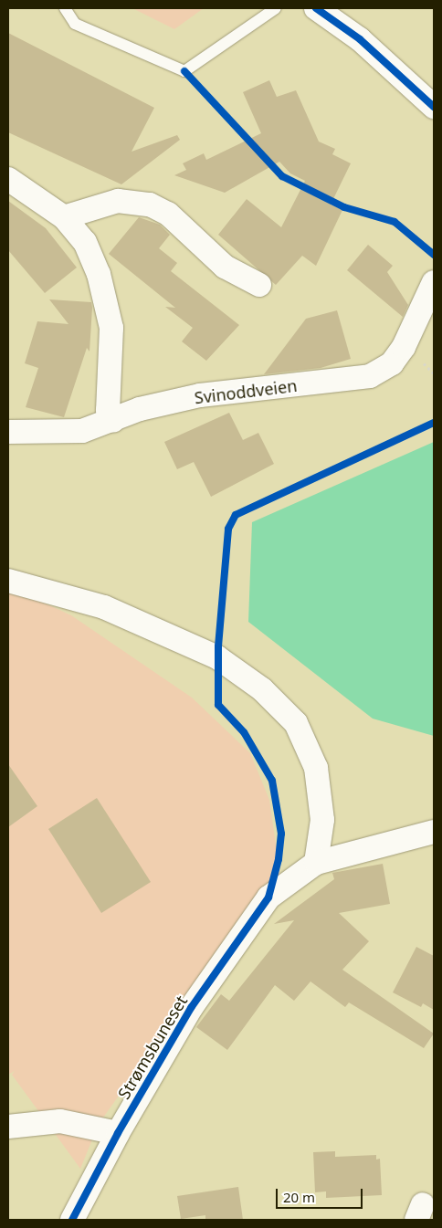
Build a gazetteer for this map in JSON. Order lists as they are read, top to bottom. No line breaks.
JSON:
{"streets":{"street":["Svinoddveien","Strømsbuneset"]},"scale_bar":"20 m"}
